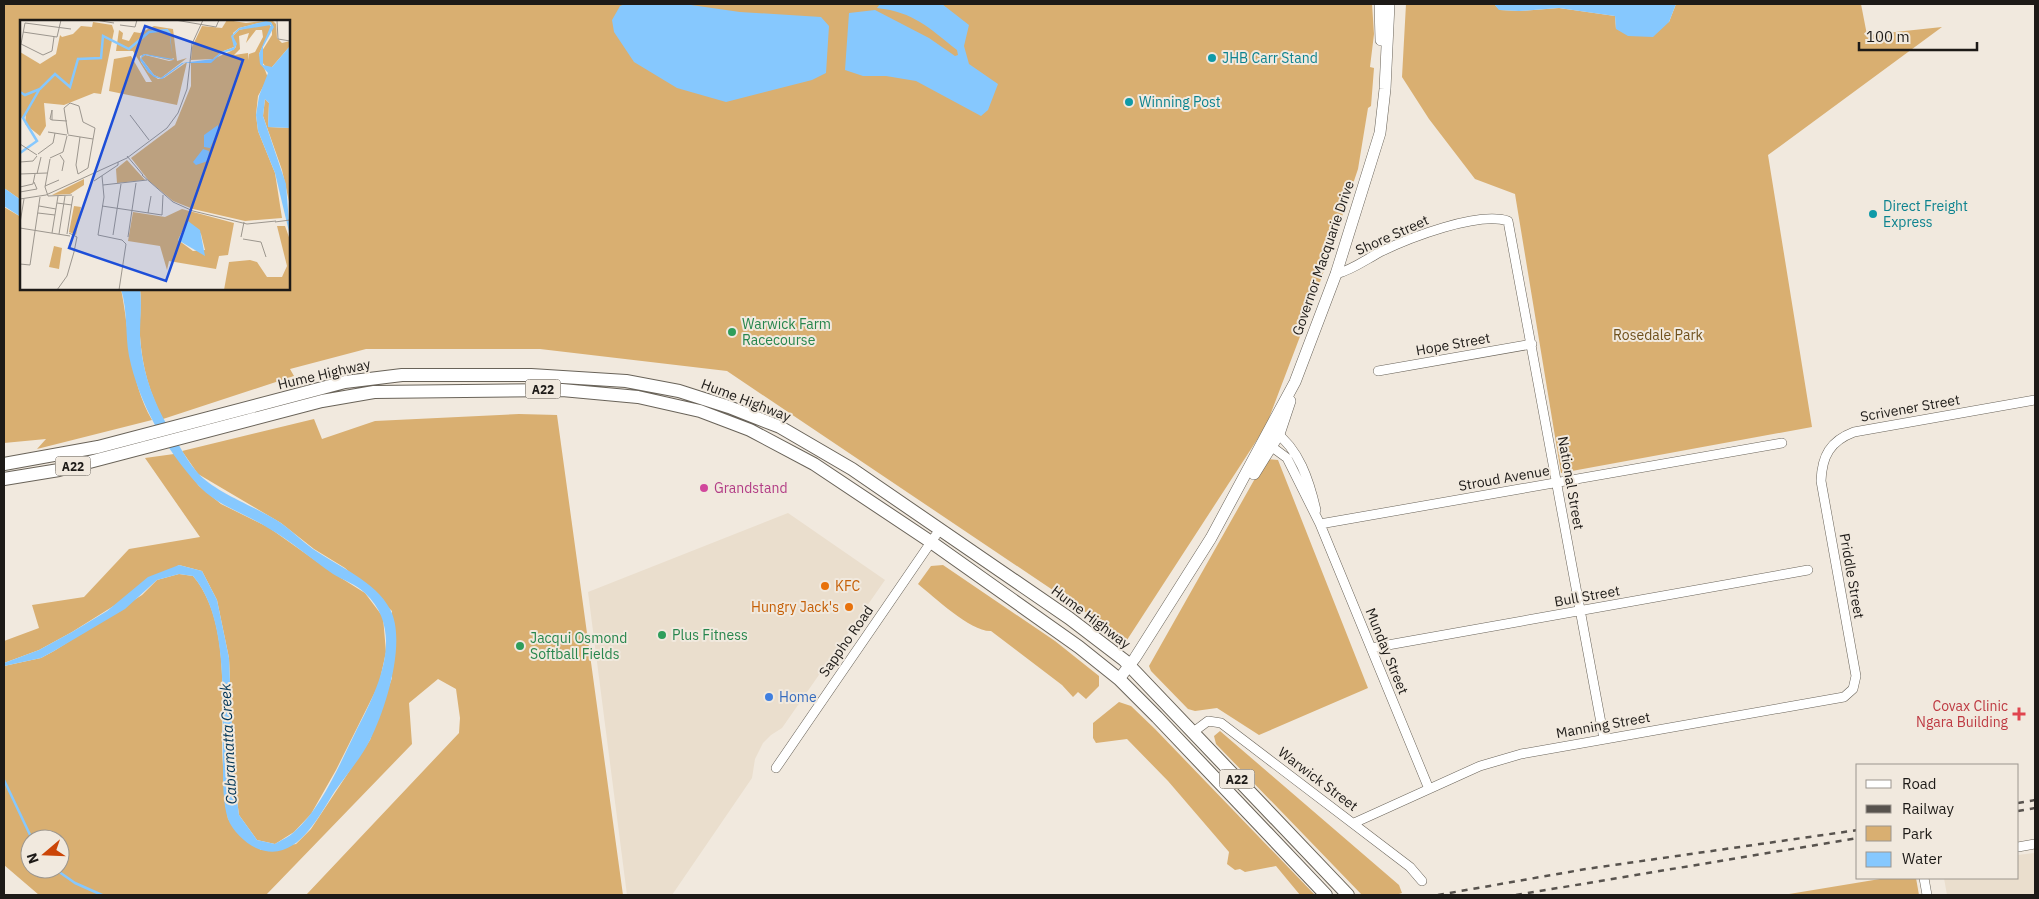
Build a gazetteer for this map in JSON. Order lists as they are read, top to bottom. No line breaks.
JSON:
{"streets":{"highway":["Hume Highway","A22"],"main road":["Governor Macquarie Drive"],"street":["Shore Street","Hope Street","Scrivener Street","Stroud Avenue","National Street","Priddle Street","Bull Street","Sappho Road","Munday Street","Manning Street","Warwick Street"]},"crossings":[["Shore Street","Governor Macquarie Drive"],["Shore Street","National Street"],["Governor Macquarie Drive","Hume Highway"],["Governor Macquarie Drive","Munday Street"],["Hope Street","National Street"],["Hume Highway","Sappho Road"],["Hume Highway","Warwick Street"],["Scrivener Street","Priddle Street"],["Stroud Avenue","National Street"],["Stroud Avenue","Munday Street"],["National Street","Bull Street"],["National Street","Manning Street"],["Priddle Street","Manning Street"],["Bull Street","Munday Street"],["Munday Street","Manning Street"],["Manning Street","Warwick Street"]],"water":["Cabramatta Creek"],"parks":["Rosedale Park"],"places":{"other":["JHB Carr Stand","Winning Post","Direct Freight Express","Warwick Farm Racecourse","Grandstand","KFC","Hungry Jack's","Plus Fitness","Jacqui Osmond Softball Fields","Home"],"health":["Covax Clinic Ngara Building"]},"legend":["Road","Railway","Park","Water"],"scale_bar":"100 m","north":"left"}
